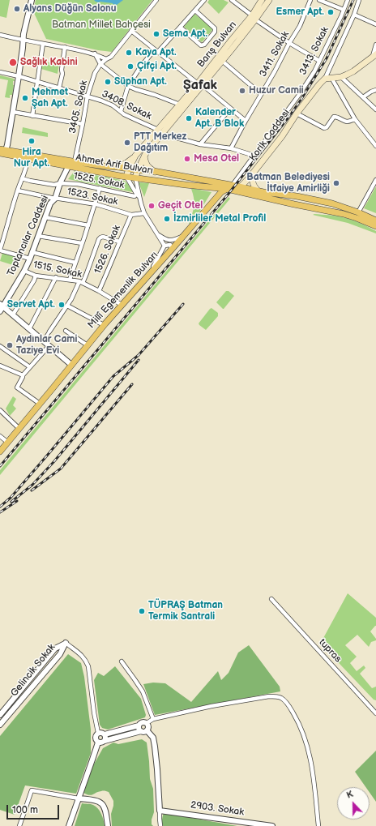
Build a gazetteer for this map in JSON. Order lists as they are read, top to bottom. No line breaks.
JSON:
{"streets":{"main road":["Barış Bulvarı","Korik Caddesi","Ahmet Arif Bulvarı","Millî Egemenlik Bulvarı"],"street":["3413. Sokak","3411. Sokak","3408. Sokak","3405. Sokak","1525. Sokak","1523. Sokak","Toptancılar Caddesi","1526. Sokak","1515. Sokak","tupras","Gelincik Sokak","2903. Sokak"]},"crossings":[["Barış Bulvarı","3408. Sokak"],["Barış Bulvarı","Ahmet Arif Bulvarı"],["3413. Sokak","3408. Sokak"],["3413. Sokak","Ahmet Arif Bulvarı"],["3411. Sokak","3408. Sokak"],["3408. Sokak","3405. Sokak"],["3405. Sokak","Ahmet Arif Bulvarı"],["Korik Caddesi","Ahmet Arif Bulvarı"],["Ahmet Arif Bulvarı","Toptancılar Caddesi"],["Ahmet Arif Bulvarı","Millî Egemenlik Bulvarı"],["1525. Sokak","Toptancılar Caddesi"],["1523. Sokak","Toptancılar Caddesi"],["1523. Sokak","1526. Sokak"],["Toptancılar Caddesi","1515. Sokak"],["1526. Sokak","1515. Sokak"],["1515. Sokak","Millî Egemenlik Bulvarı"]],"districts":["Şafak"],"parks":["Batman Millet Bahçesi"],"places":["Alyans Düğün Salonu","Esmer Apt.","Sema Apt.","Kaya Apt.","Sağlık Kabini","Çifçi Apt.","Süphan Apt.","Huzur Camii","Mehmet Şah Apt.","Kalender Apt. B Blok","Hira Nur Apt.","PTT Merkez Dağıtım","Mesa Otel","Batman Belediyesi İtfaiye Amirliği","Geçit Otel","İzmirliler Metal Profil","Servet Apt.","Aydınlar Cami Taziye Evi","TÜPRAŞ Batman Termik Santrali"],"scale_bar":"100 m","north":"top"}
